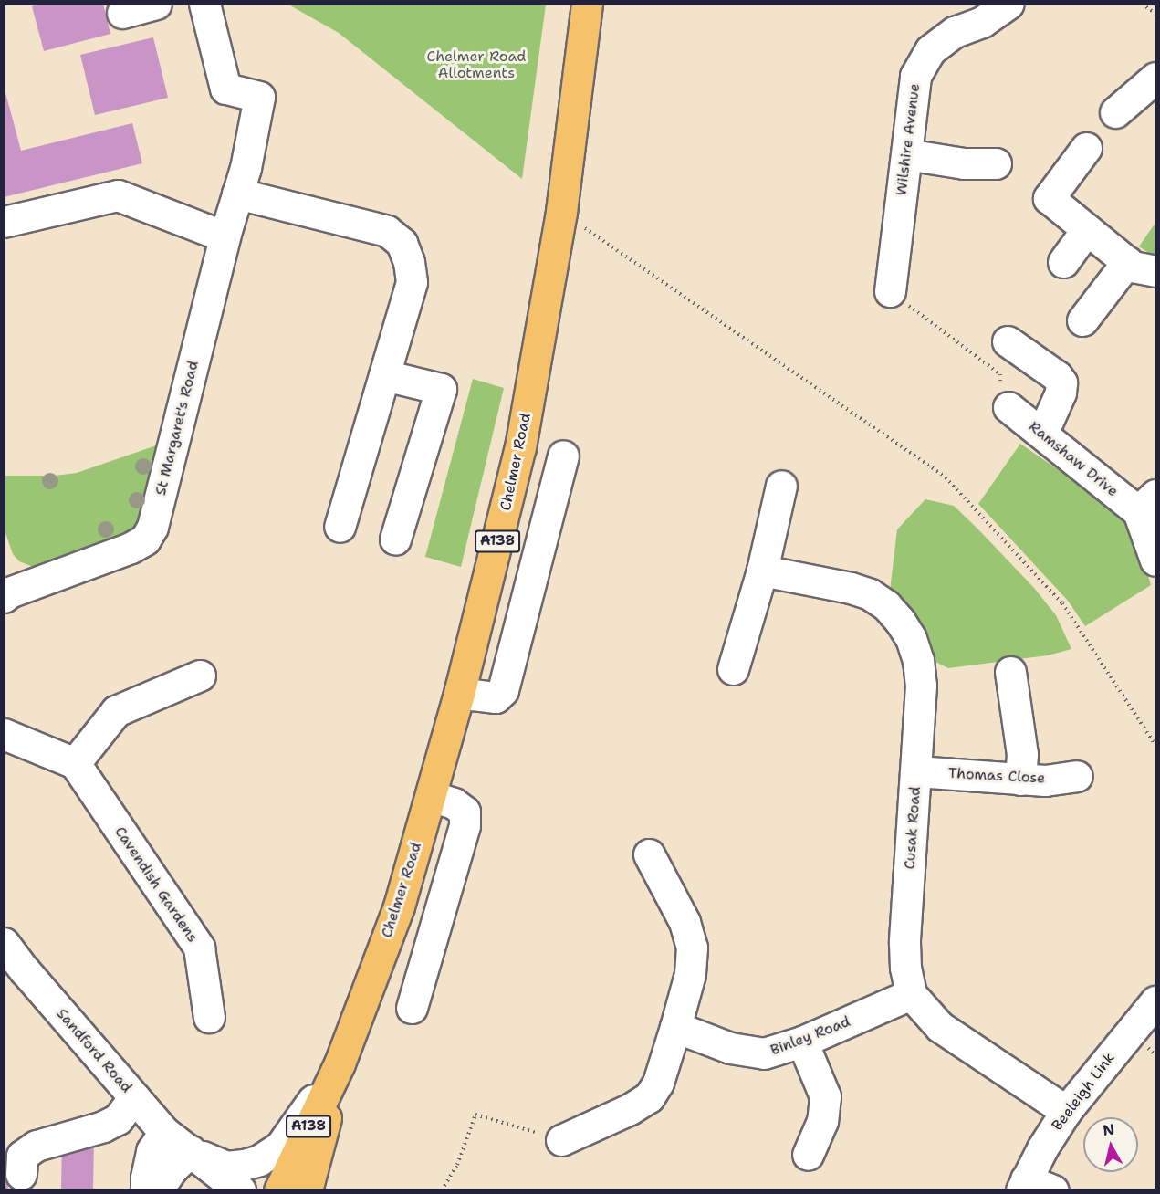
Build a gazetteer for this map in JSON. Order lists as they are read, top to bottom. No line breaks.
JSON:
{"streets":{"main road":["Chelmer Road","A138"],"street":["Wilshire Avenue","St Margaret's Road","Ramshaw Drive","Thomas Close","Cusak Road","Cavendish Gardens","Binley Road","Sandford Road","Beeleigh Link"]},"crossings":[["Chelmer Road","Sandford Road"],["Thomas Close","Cusak Road"],["Cusak Road","Binley Road"]],"parks":["Chelmer Road Allotments"],"north":"top"}
